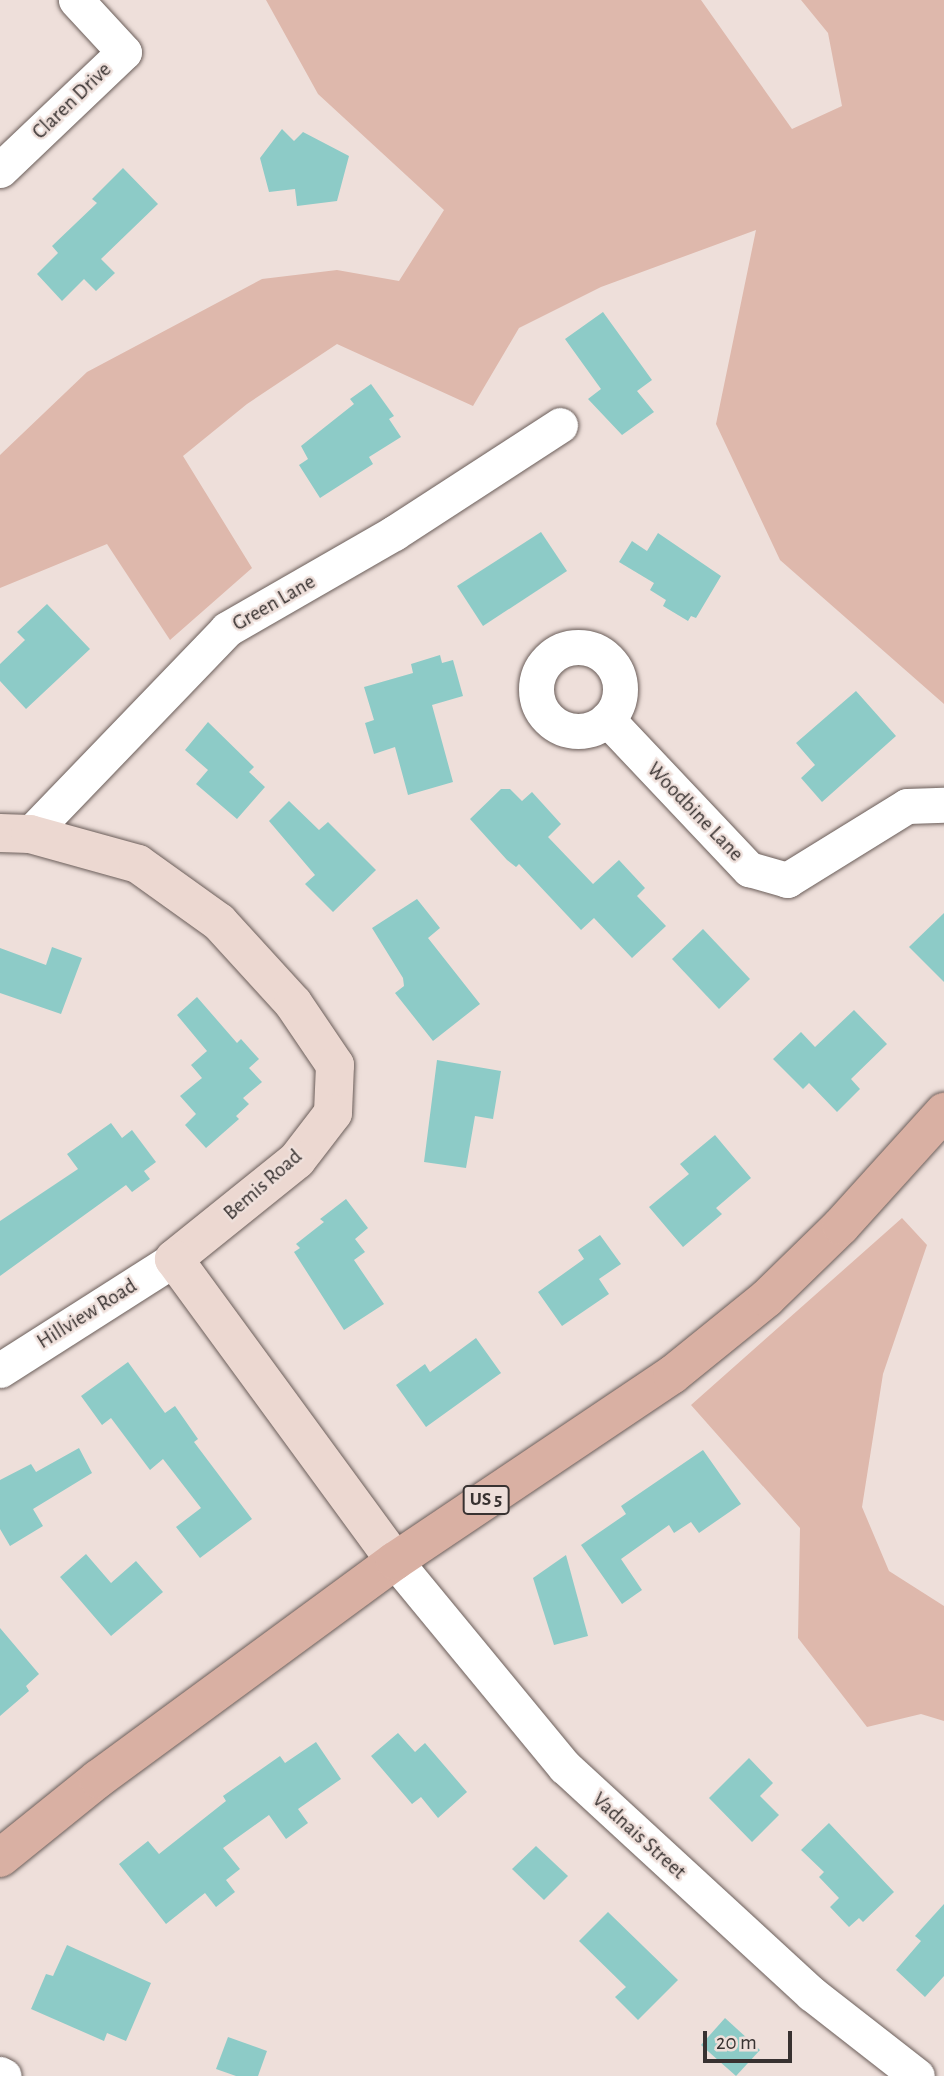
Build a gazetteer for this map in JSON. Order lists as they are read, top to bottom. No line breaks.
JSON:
{"streets":{"main road":["US 5"],"street":["Claren Drive","Green Lane","Woodbine Lane","Bemis Road","Hillview Road","Vadnais Street"]},"crossings":[["Green Lane","Bemis Road"],["Bemis Road","Hillview Road"],["US 5","Vadnais Street"]],"scale_bar":"20 m"}
